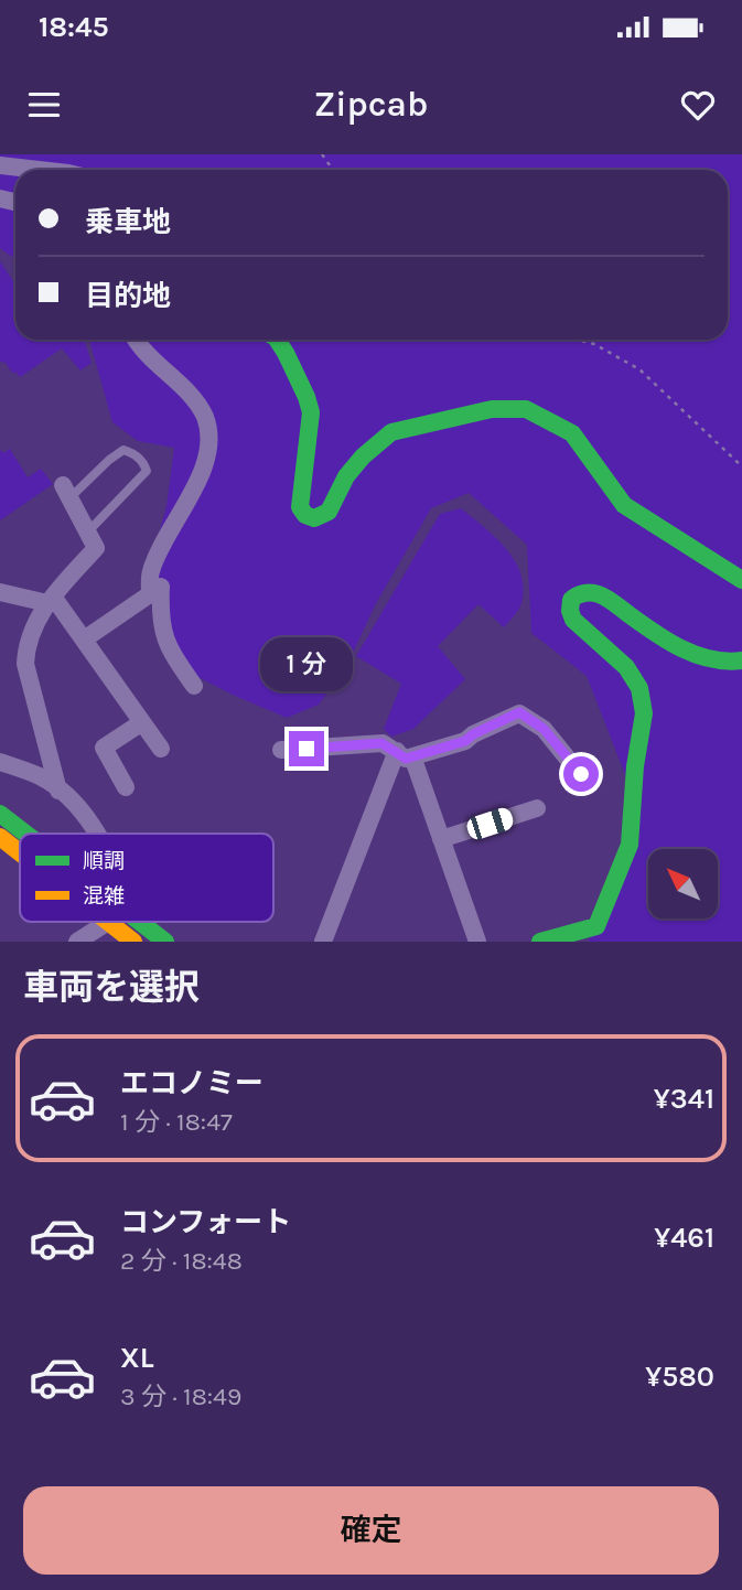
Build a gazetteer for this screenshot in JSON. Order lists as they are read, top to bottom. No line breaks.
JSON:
{"legend":["順調","混雑"],"north":"top left","page":{"status":"18:45","header":"Zipcab","banner":["乗車地","目的地"],"bubble":"1 分","heading":"車両を選択","list":[{"name":"エコノミー","note":"1 分 · 18:47","value":"¥341"},{"name":"コンフォート","note":"2 分 · 18:48","value":"¥461"},{"name":"XL","note":"3 分 · 18:49","value":"¥580"}],"buttons":"確定"}}
